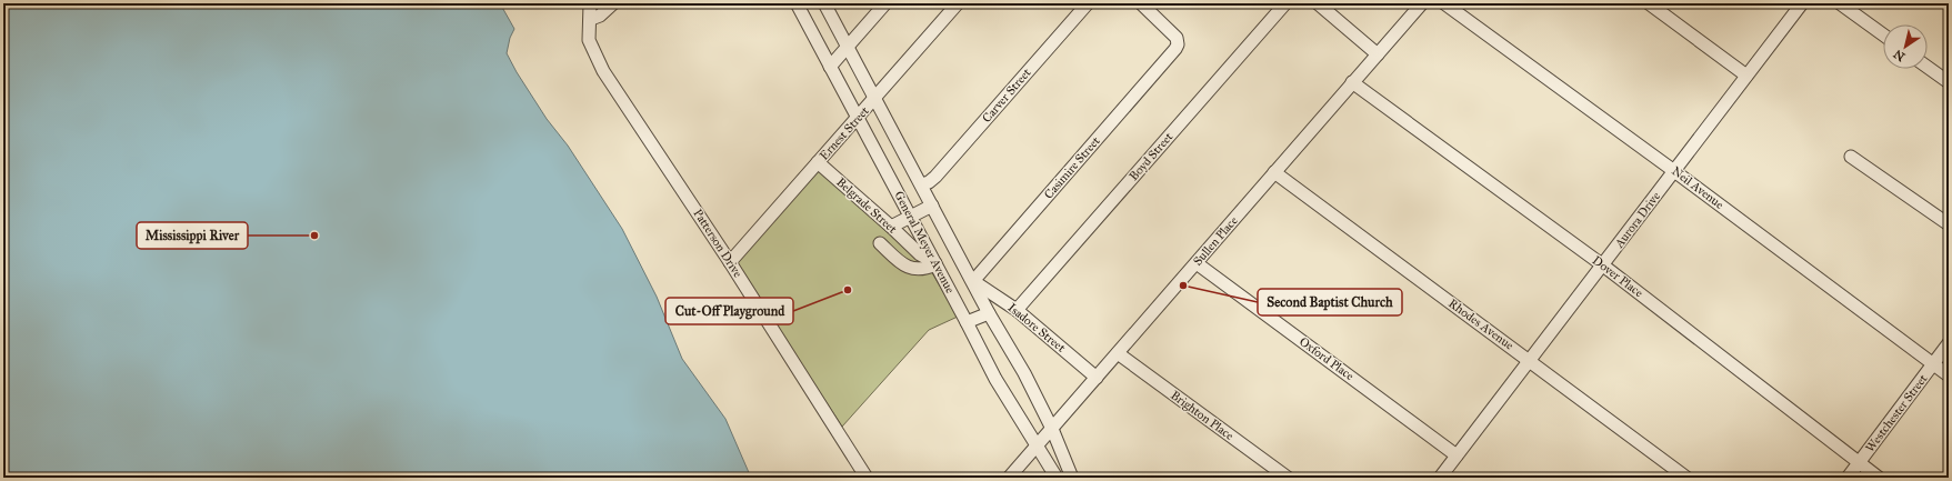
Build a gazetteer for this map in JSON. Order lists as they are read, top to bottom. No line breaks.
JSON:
{"streets":{"street":["Carver Street","Ernest Street","Boyd Street","Casimire Street","Neil Avenue","Belgrade Street","Aurora Drive","Sullen Place","General Meyer Avenue","Patterson Drive","Dover Place","Rhodes Avenue","Isadore Street","Oxford Place","Westchester Street","Brighton Place"]},"crossings":[["Carver Street","General Meyer Avenue"],["Ernest Street","Belgrade Street"],["Ernest Street","General Meyer Avenue"],["Ernest Street","Patterson Drive"],["Boyd Street","Isadore Street"],["Casimire Street","General Meyer Avenue"],["Casimire Street","Isadore Street"],["Neil Avenue","Aurora Drive"],["Neil Avenue","Westchester Street"],["Belgrade Street","General Meyer Avenue"],["Aurora Drive","Dover Place"],["Aurora Drive","Rhodes Avenue"],["Aurora Drive","Oxford Place"],["Sullen Place","General Meyer Avenue"],["Sullen Place","Dover Place"],["Sullen Place","Rhodes Avenue"],["Sullen Place","Isadore Street"],["Sullen Place","Oxford Place"],["Sullen Place","Brighton Place"],["General Meyer Avenue","Isadore Street"],["Dover Place","Westchester Street"]],"places":["Mississippi River","Second Baptist Church","Cut-Off Playground"],"north":"bottom left"}
